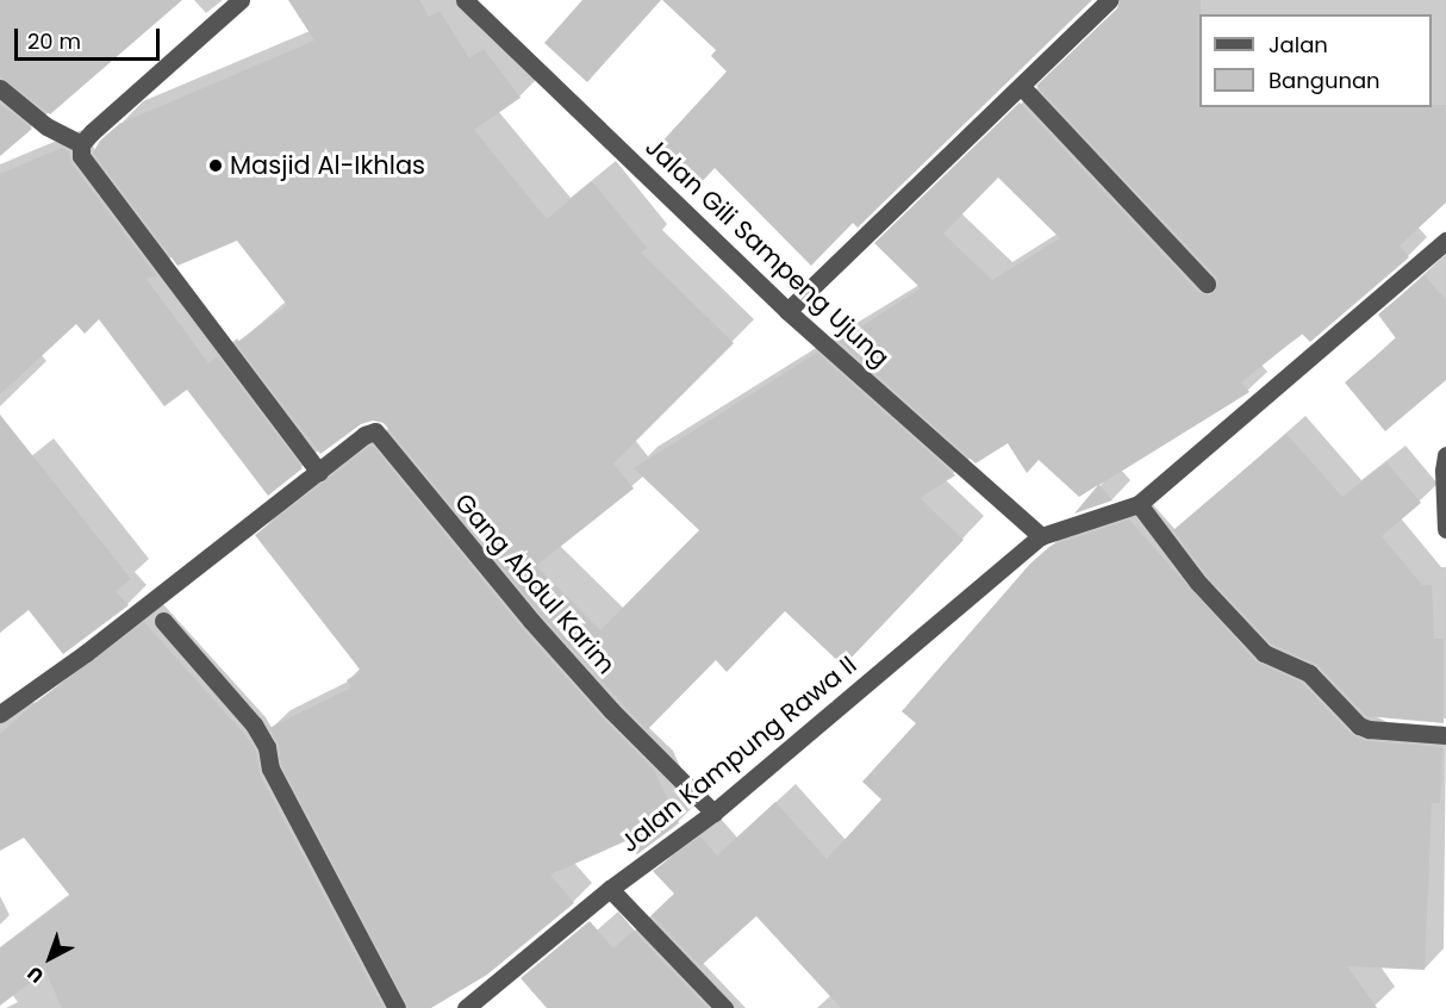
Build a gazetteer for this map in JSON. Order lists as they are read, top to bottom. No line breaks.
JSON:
{"streets":{"street":["Jalan Gili Sampeng Ujung","Gang Abdul Karim","Jalan Kampung Rawa II"]},"crossings":[["Jalan Gili Sampeng Ujung","Jalan Kampung Rawa II"],["Gang Abdul Karim","Jalan Kampung Rawa II"]],"places":["Masjid Al-Ikhlas"],"legend":["Jalan","Bangunan"],"scale_bar":"20 m","north":"bottom left"}
